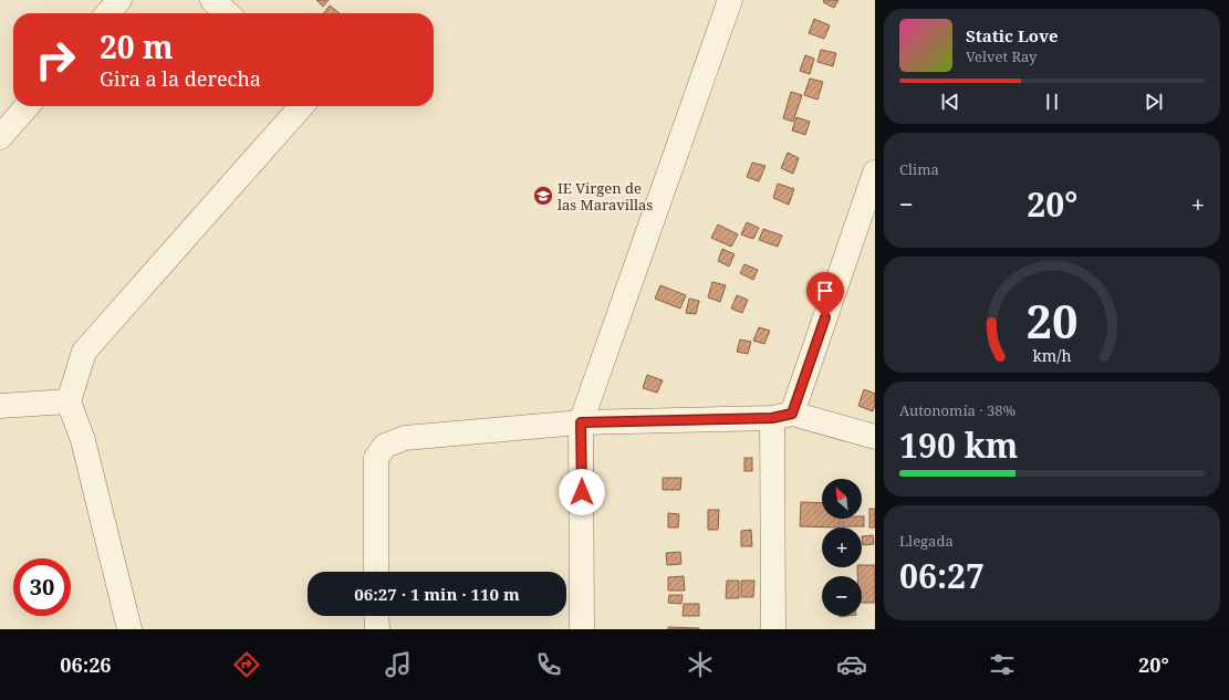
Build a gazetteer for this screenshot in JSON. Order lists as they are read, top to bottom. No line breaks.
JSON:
{"places":{"school or university":["IE Virgen de las Maravillas"]},"north":"top left","page":{"turn":["20 m","Gira a la derecha"],"song":["Static Love","Velvet Ray"],"tile":["Clima",["Autonomía · 38%","190 km"],["Llegada","06:27"]],"heat":["−","20°","+"],"map_buttons":["+","−"],"limit":"30","trip":"06:27 · 1 min · 110 m","tabs":["06:26","20°"],"gauge":["20","km/h"]}}
